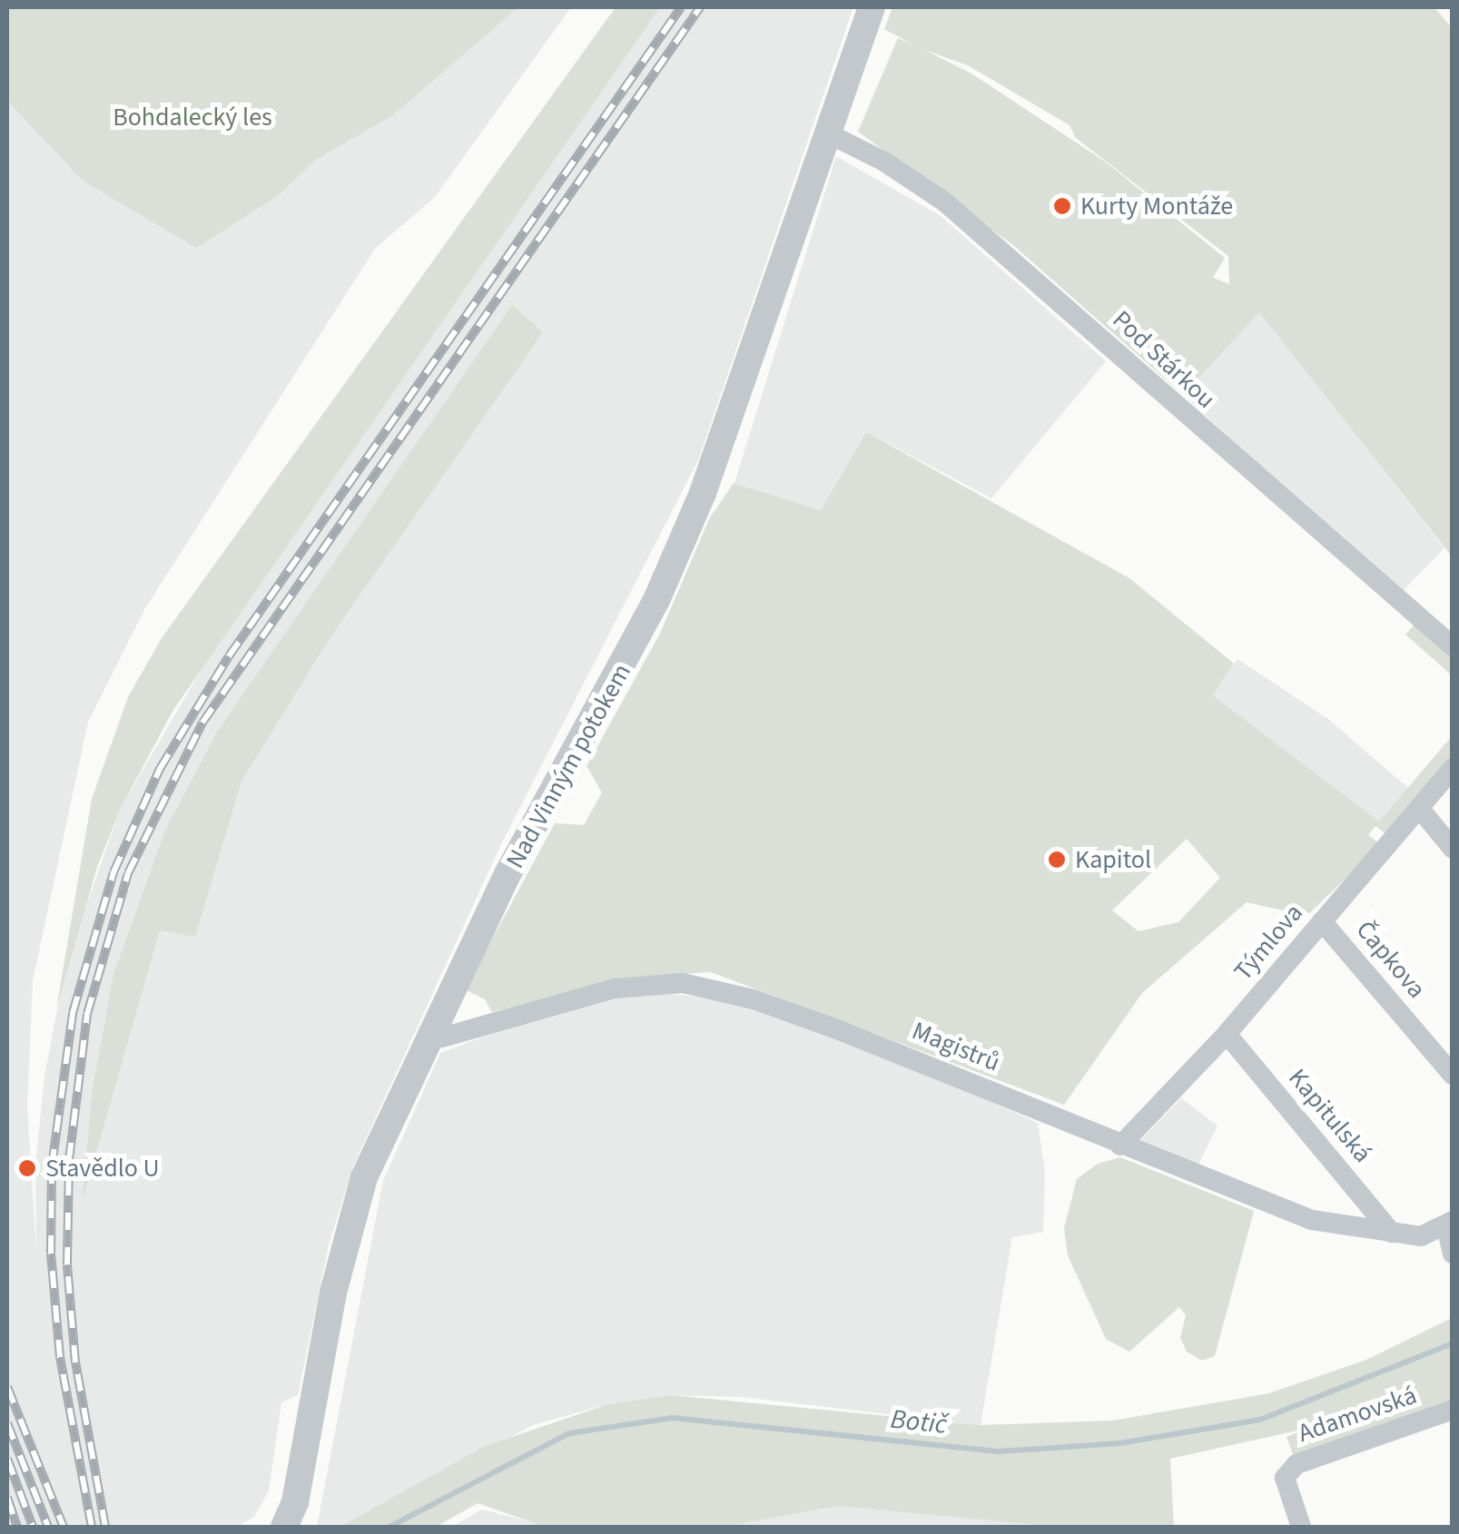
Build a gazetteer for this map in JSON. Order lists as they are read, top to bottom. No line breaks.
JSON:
{"streets":{"street":["Pod Stárkou","Nad Vinným potokem","Týmlova","Čapkova","Magistrů","Kapitulská","Adamovská"]},"crossings":[["Pod Stárkou","Nad Vinným potokem"],["Nad Vinným potokem","Magistrů"],["Týmlova","Čapkova"],["Týmlova","Magistrů"],["Týmlova","Kapitulská"],["Magistrů","Kapitulská"]],"water":["Botič"],"parks":["Bohdalecký les"],"places":["Kurty Montáže","Kapitol","Stavědlo U"]}
